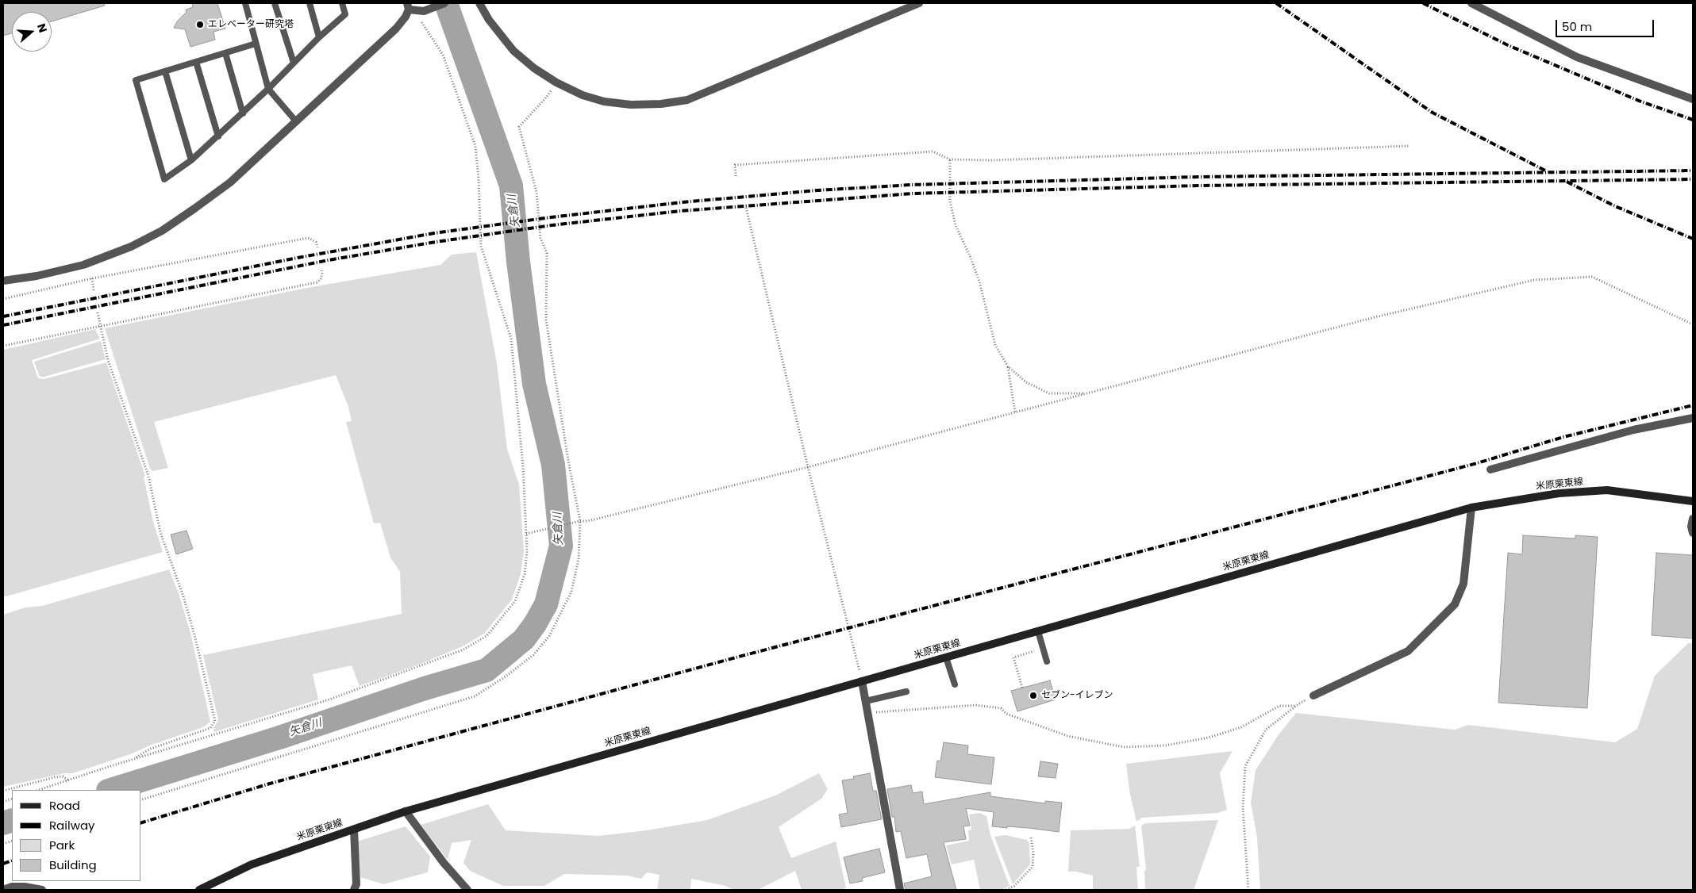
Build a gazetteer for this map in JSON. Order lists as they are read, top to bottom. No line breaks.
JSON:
{"streets":{"main road":["米原栗東線"]},"water":["矢倉川"],"places":["エレベーター研究塔","セブン-イレブン"],"legend":["Road","Railway","Park","Building"],"scale_bar":"50 m","north":"right"}
